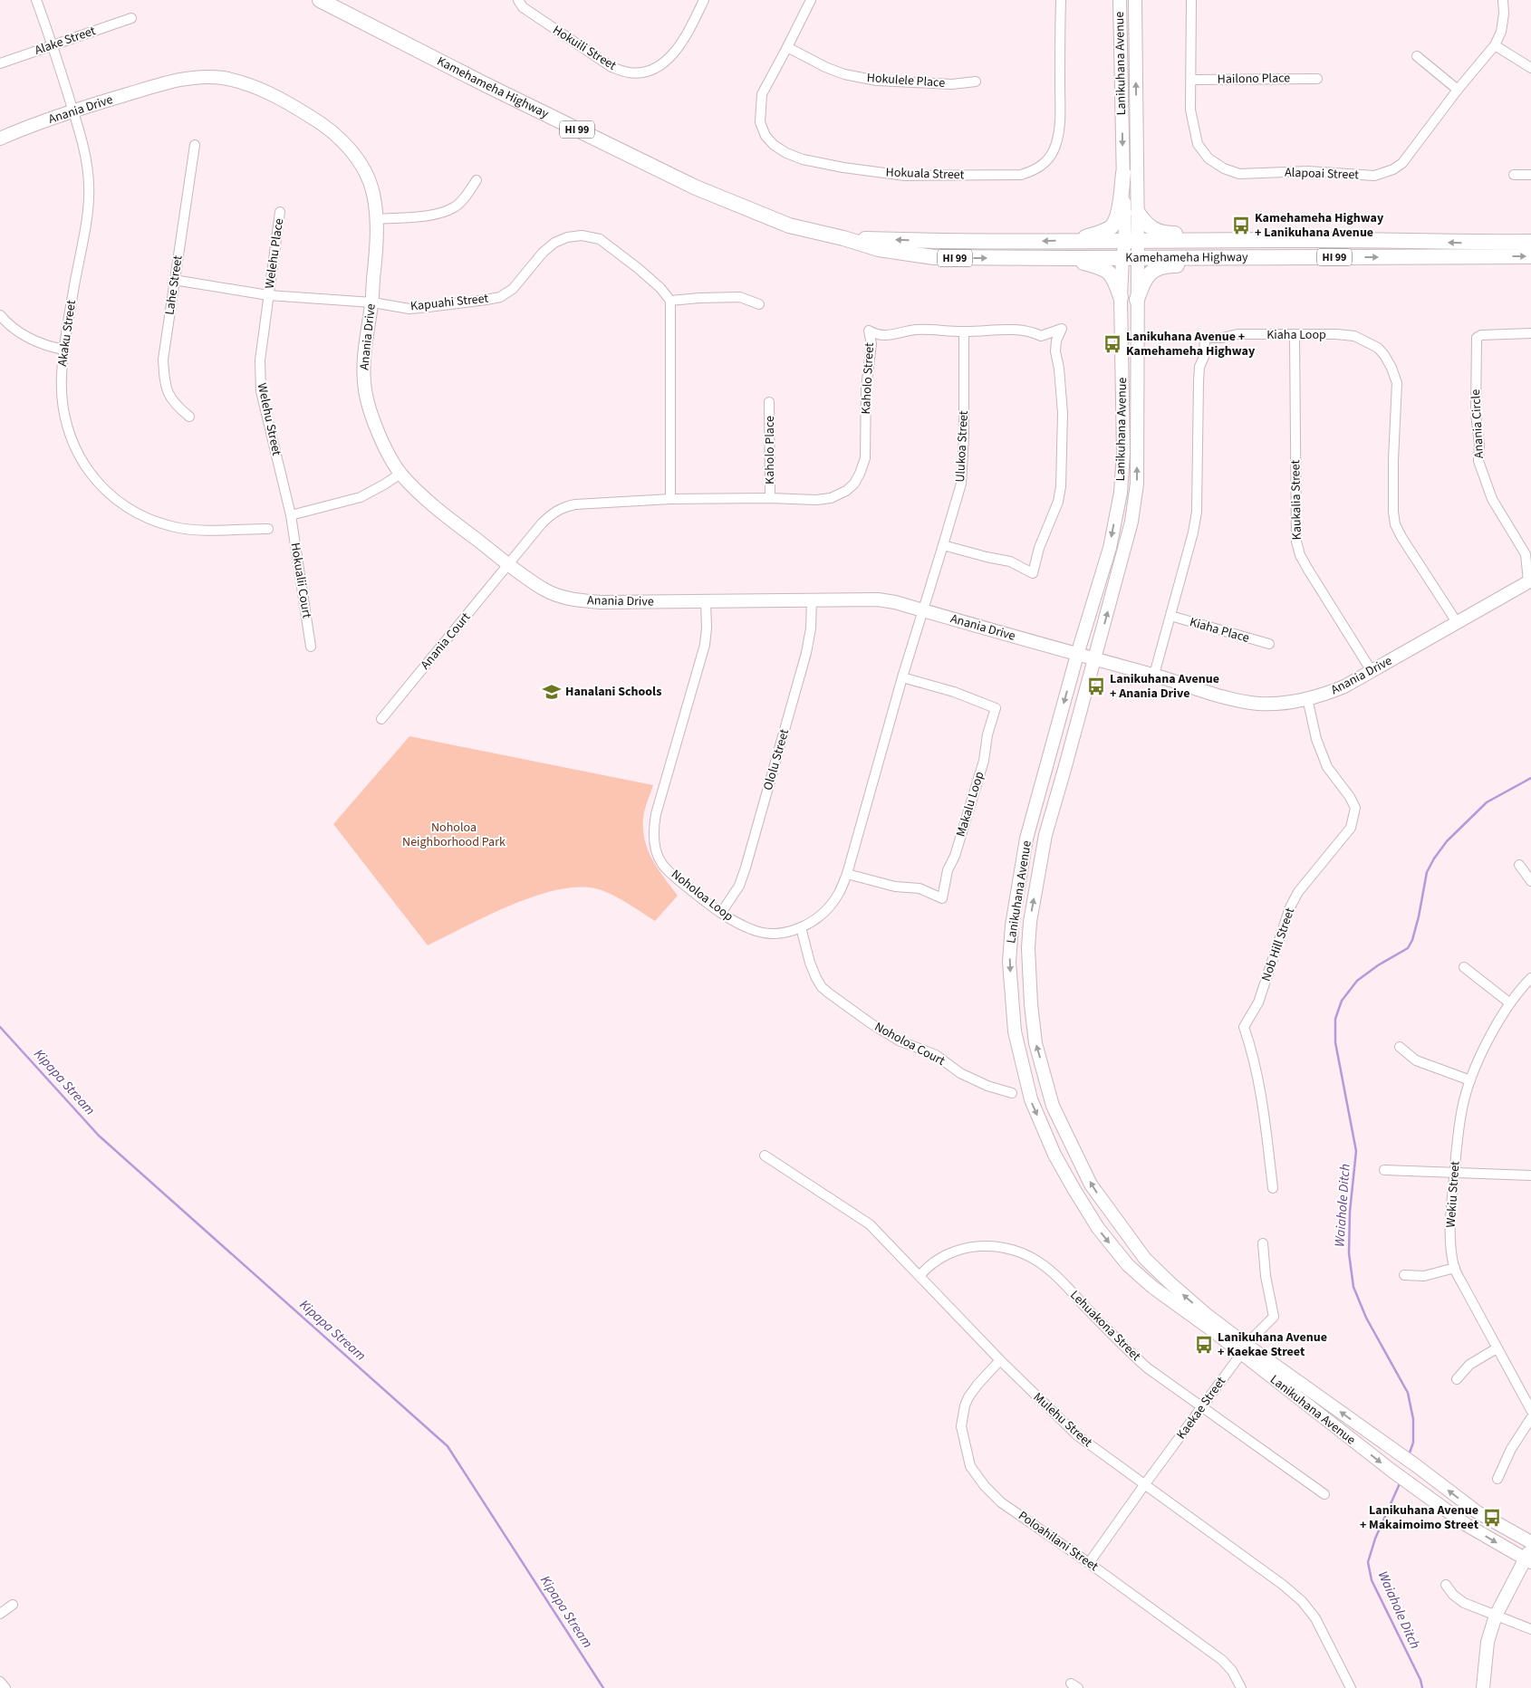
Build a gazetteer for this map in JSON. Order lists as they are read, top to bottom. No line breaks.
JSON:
{"streets":{"main road":["Lanikuhana Avenue","Kamehameha Highway","Anania Drive","HI 99"],"street":["Alake Street","Hokuili Street","Hailono Place","Hokulele Place","Hokuala Street","Alapoai Street","Welehu Place","Lahe Street","Kapuahi Street","Akaku Street","Kiaha Loop","Kaholo Street","Welehu Street","Anania Circle","Ulukoa Street","Kaholo Place","Kaukalia Street","Hokualii Court","Kiaha Place","Anania Court","Ololu Street","Makalu Loop","Noholoa Loop","Nob Hill Street","Noholoa Court","Wekiu Street","Lehuakona Street","Kaekae Street","Mulehu Street","Poloahilani Street"]},"crossings":[["Alake Street","Akaku Street"],["Lanikuhana Avenue","Kamehameha Highway"],["Lanikuhana Avenue","Anania Drive"],["Lanikuhana Avenue","Kaekae Street"],["Hailono Place","Alapoai Street"],["Hokulele Place","Hokuala Street"],["Anania Drive","Kapuahi Street"],["Anania Drive","Akaku Street"],["Anania Drive","Kiaha Loop"],["Anania Drive","Kaholo Street"],["Anania Drive","Anania Circle"],["Anania Drive","Ulukoa Street"],["Anania Drive","Kaukalia Street"],["Anania Drive","Anania Court"],["Anania Drive","Ololu Street"],["Anania Drive","Noholoa Loop"],["Anania Drive","Nob Hill Street"],["Welehu Place","Kapuahi Street"],["Welehu Place","Welehu Street"],["Lahe Street","Kapuahi Street"],["Kapuahi Street","Welehu Street"],["Kiaha Loop","Kaukalia Street"],["Kiaha Loop","Kiaha Place"],["Kaholo Street","Ulukoa Street"],["Kaholo Street","Kaholo Place"],["Kaholo Street","Anania Court"],["Welehu Street","Hokualii Court"],["Ulukoa Street","Noholoa Loop"],["Ololu Street","Noholoa Loop"],["Makalu Loop","Noholoa Loop"],["Noholoa Loop","Noholoa Court"],["Lehuakona Street","Kaekae Street"],["Lehuakona Street","Mulehu Street"],["Kaekae Street","Mulehu Street"],["Kaekae Street","Poloahilani Street"],["Mulehu Street","Poloahilani Street"]],"water":["Kipapa Stream","Waiahole Ditch"],"parks":["Noholoa Neighborhood Park"],"places":{"bus stop":["Kamehameha Highway + Lanikuhana Avenue","Lanikuhana Avenue + Kamehameha Highway","Lanikuhana Avenue + Anania Drive","Lanikuhana Avenue + Kaekae Street","Lanikuhana Avenue + Makaimoimo Street"],"school or university":["Hanalani Schools"]}}
